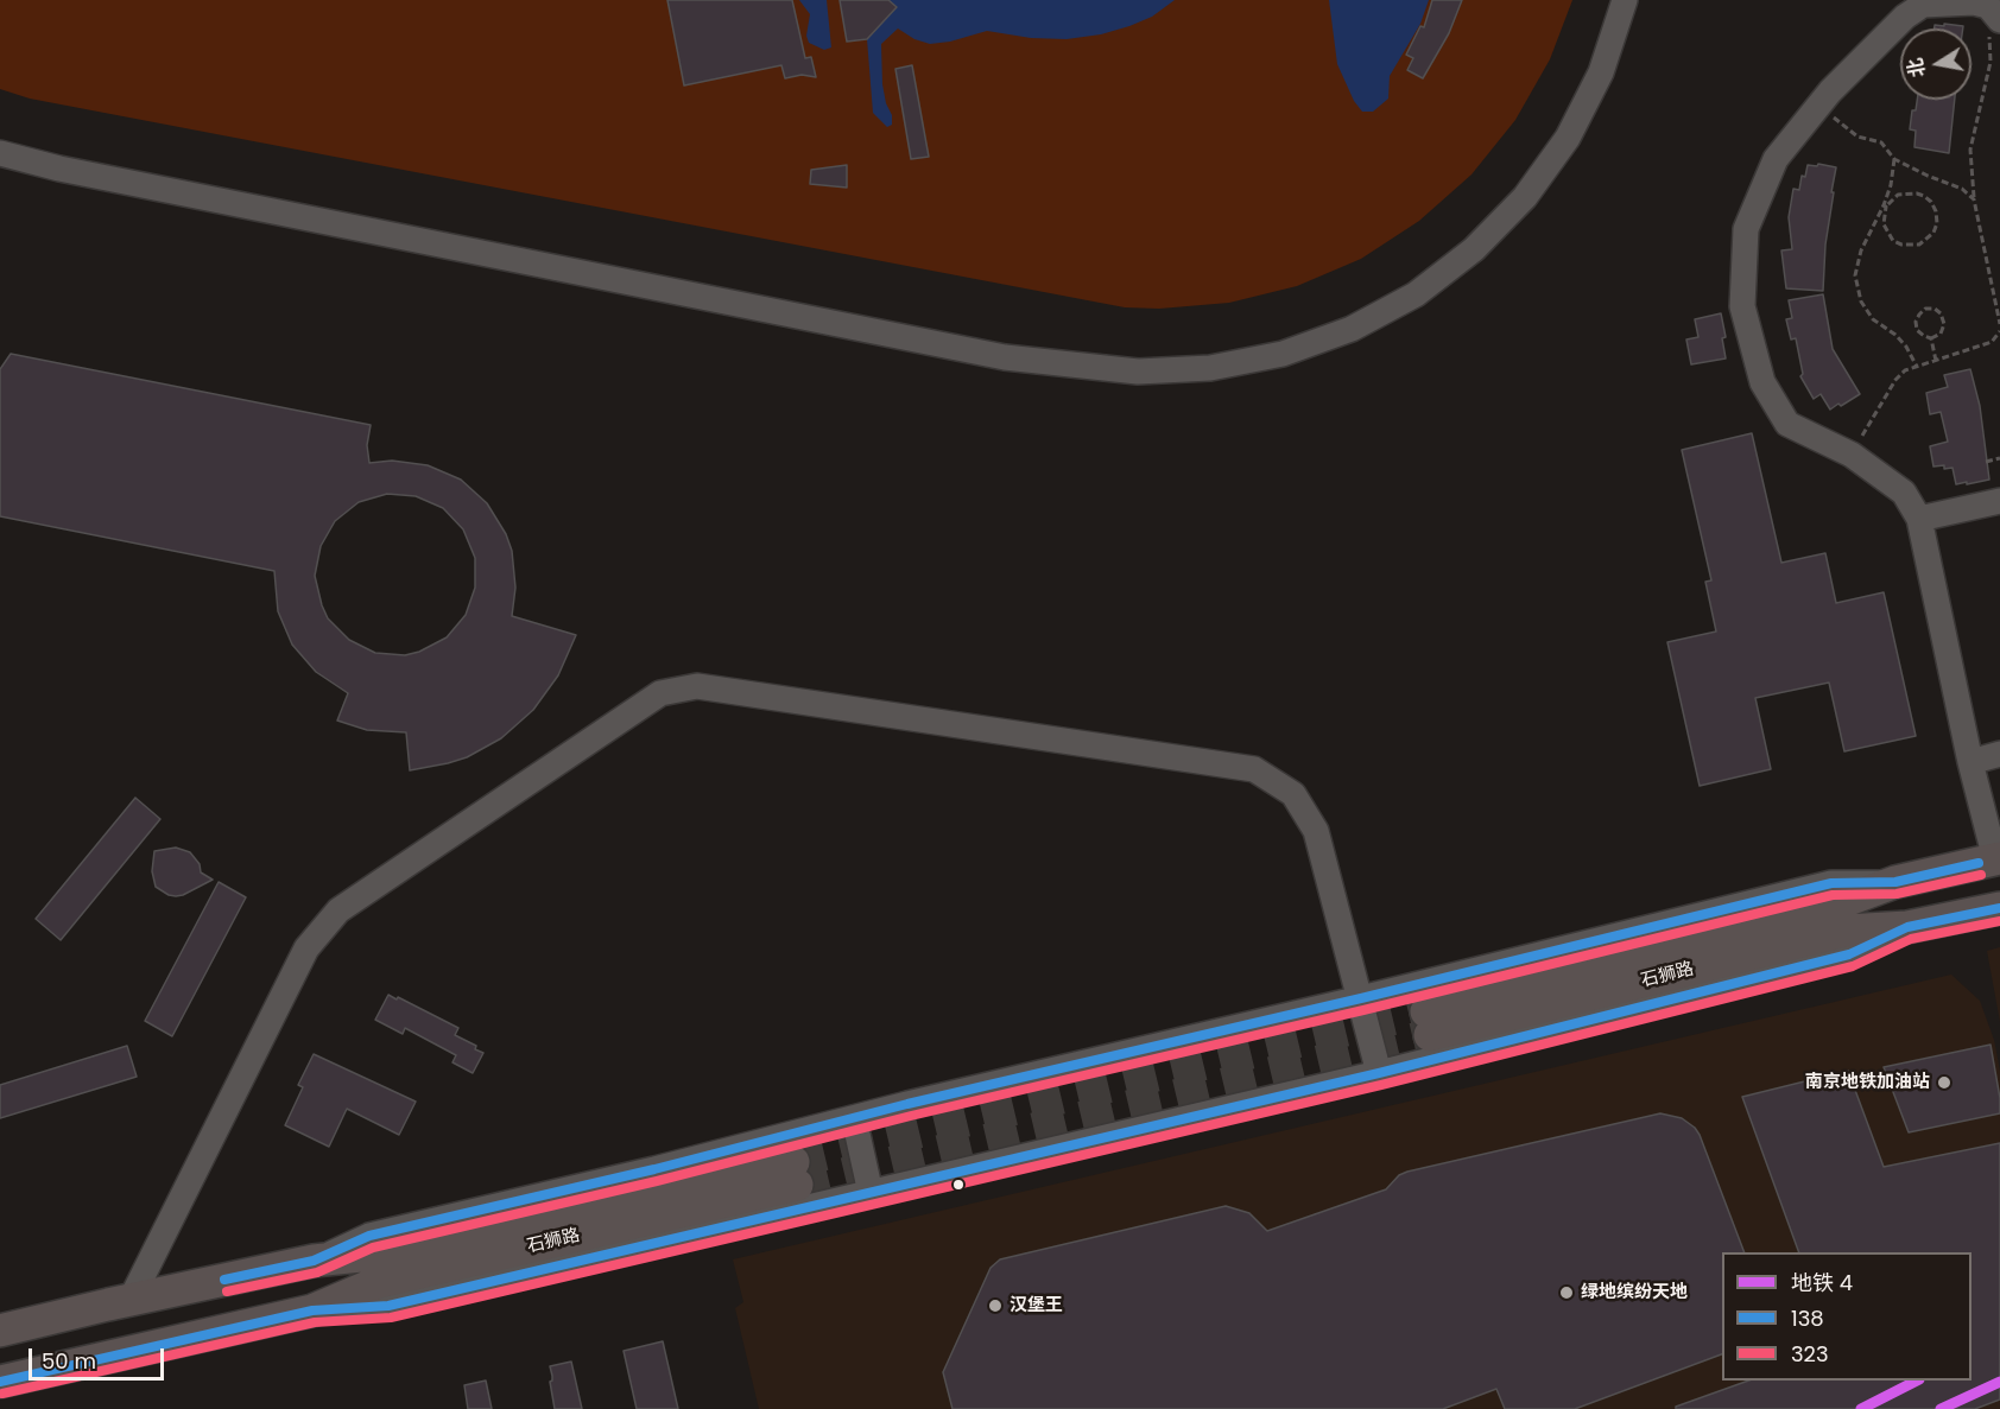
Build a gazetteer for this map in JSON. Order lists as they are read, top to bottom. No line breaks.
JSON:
{"streets":{"main road":["石狮路"]},"places":["南京地铁加油站","绿地缤纷天地","汉堡王"],"lines":["transit line 138","transit line 323","metro line 4"],"legend":["地铁 4","138","323"],"scale_bar":"50 m","north":"left"}
